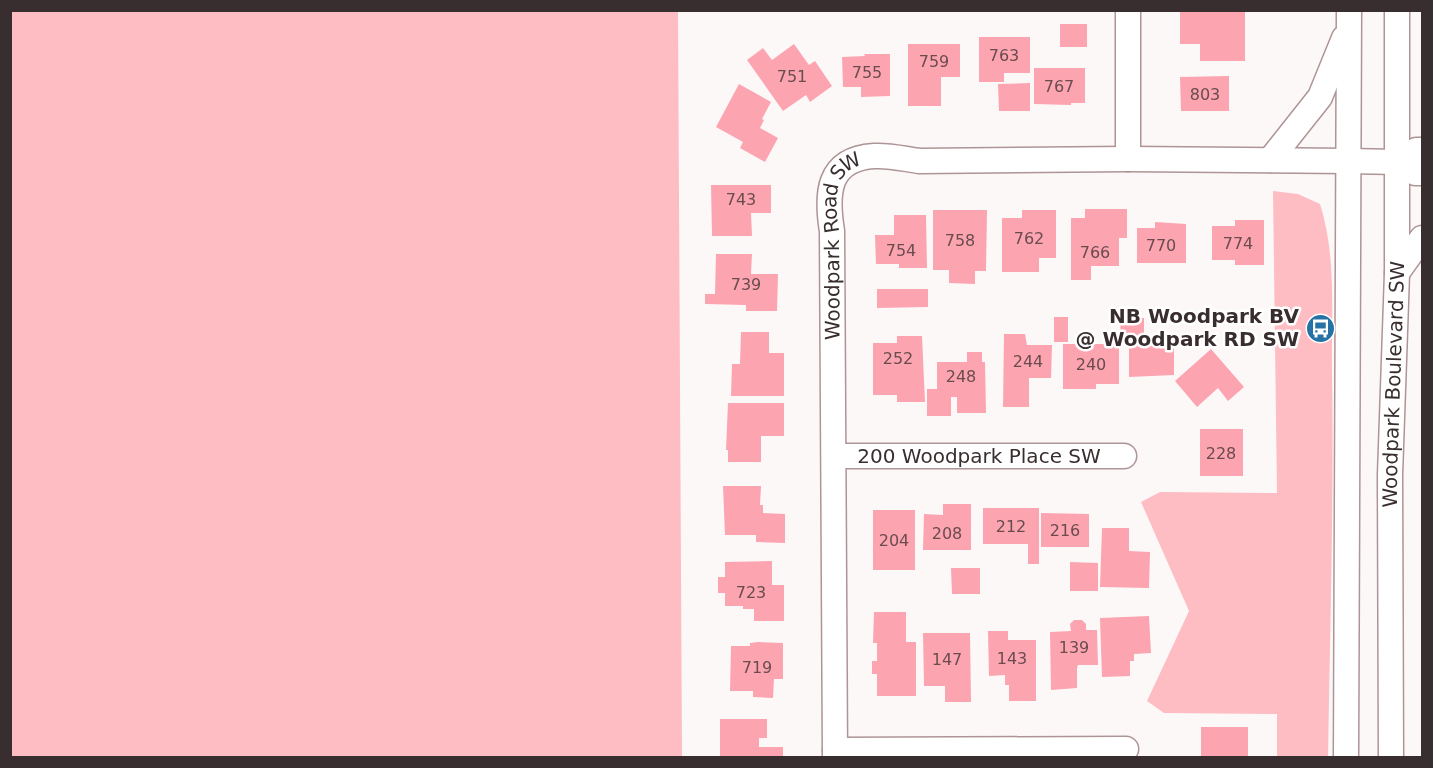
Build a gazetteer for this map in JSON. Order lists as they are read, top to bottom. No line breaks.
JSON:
{"streets":{"street":["Woodpark Road SW","Woodpark Boulevard SW","200 Woodpark Place SW"]},"crossings":[["Woodpark Road SW","Woodpark Boulevard SW"],["Woodpark Road SW","200 Woodpark Place SW"]],"places":{"bus stop":["NB Woodpark BV @ Woodpark RD SW"]},"house_numbers":["763","759","755","751","767","803","743","762","758","774","770","754","766","739","252","244","240","248","228","212","216","208","204","723","139","143","147","719"]}
